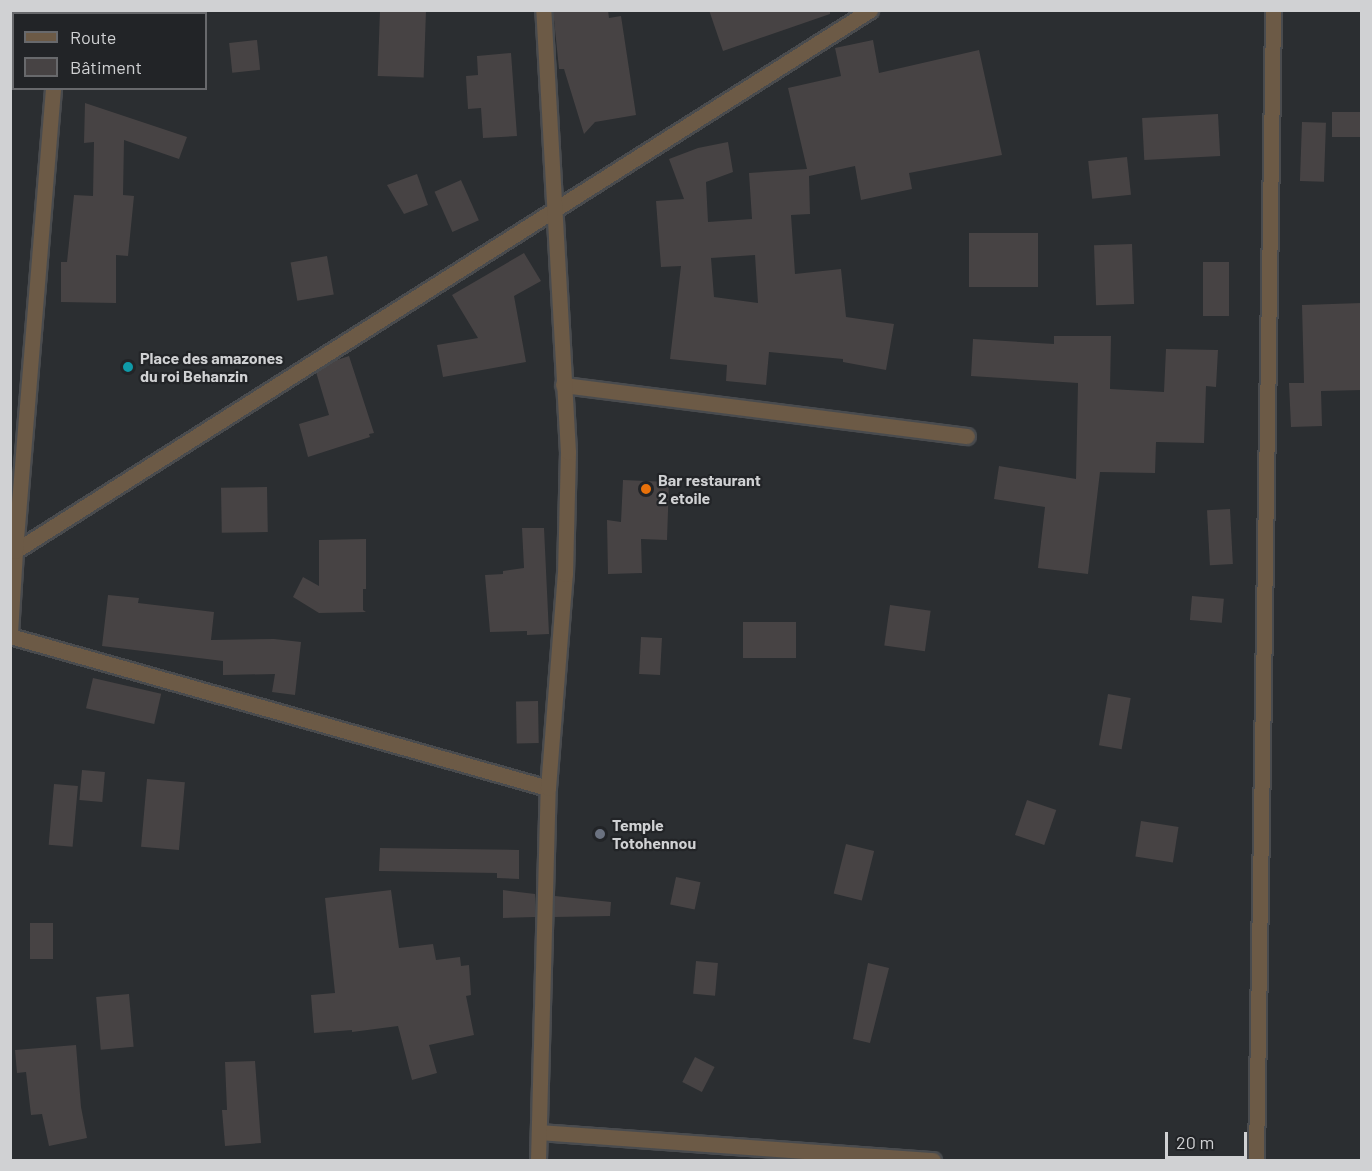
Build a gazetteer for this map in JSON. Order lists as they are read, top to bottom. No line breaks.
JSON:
{"places":["Place des amazones du roi Behanzin","Bar restaurant 2 etoile","Temple Totohennou"],"legend":["Route","Bâtiment"],"scale_bar":"20 m"}
